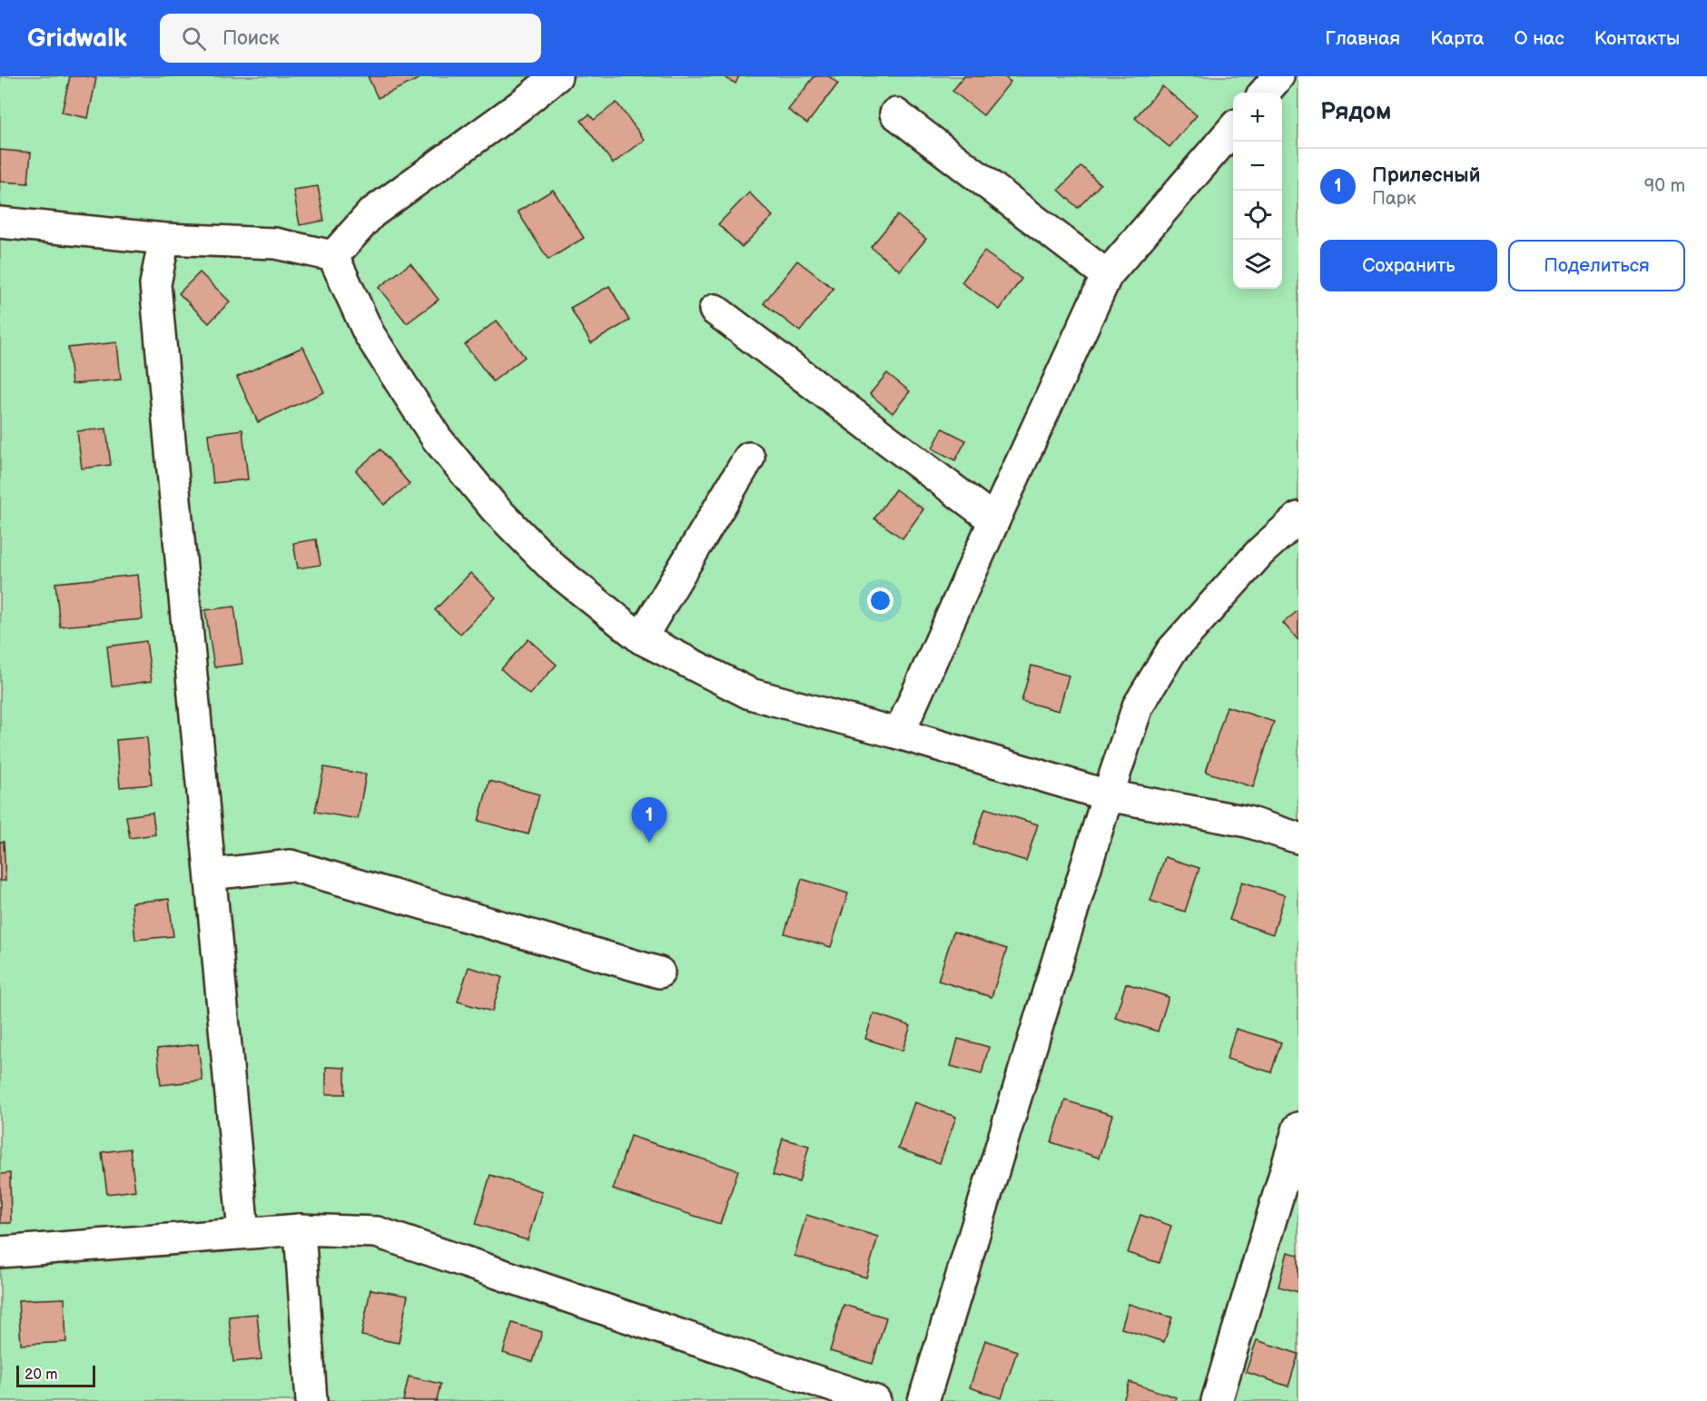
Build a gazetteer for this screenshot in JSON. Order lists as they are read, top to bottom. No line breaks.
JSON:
{"scale_bar":"20 m","page":{"header":"Gridwalk","search":"Поиск","nav":["Главная","Карта","О нас","Контакты"],"heading":"Рядом","map_buttons":["+","−"],"list":[{"mark":"1","name":"Прилесный","note":"Парк","value":"90 m"}],"buttons":["Сохранить","Поделиться"],"pins":"1","scale":"20 m"}}
